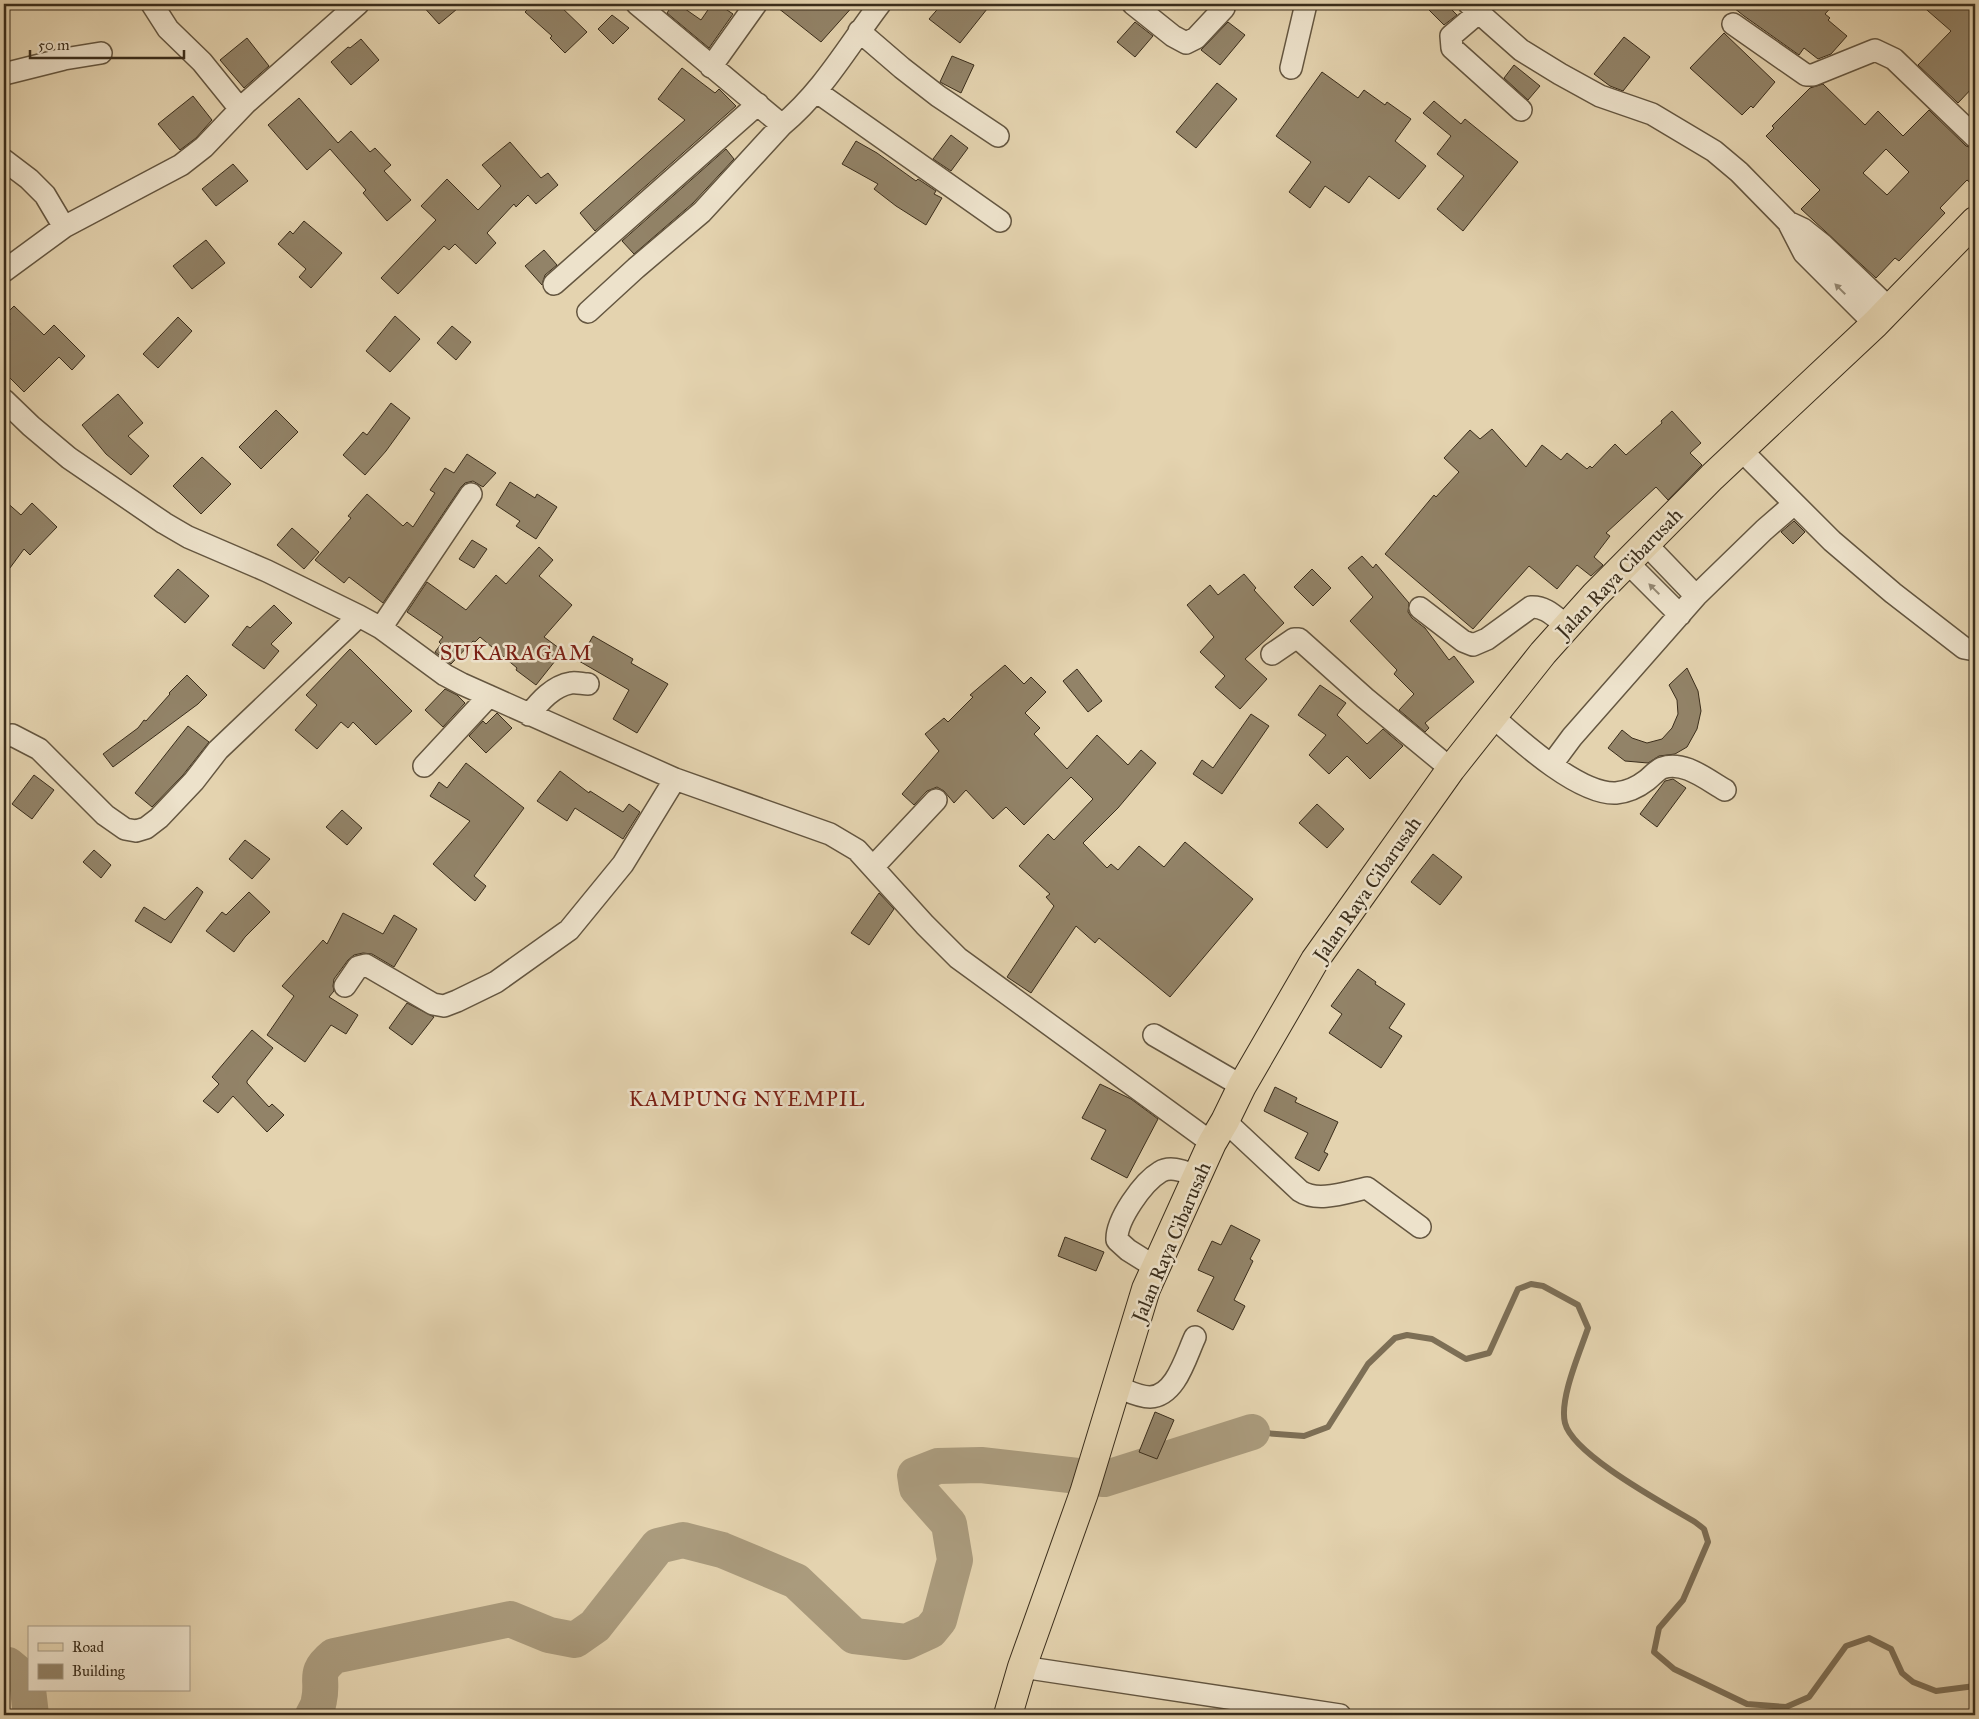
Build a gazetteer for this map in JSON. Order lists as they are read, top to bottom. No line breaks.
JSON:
{"streets":{"main road":["Jalan Raya Cibarusah"]},"districts":["SUKARAGAM","KAMPUNG NYEMPIL"],"legend":["Road","Building"],"scale_bar":"50 m"}
